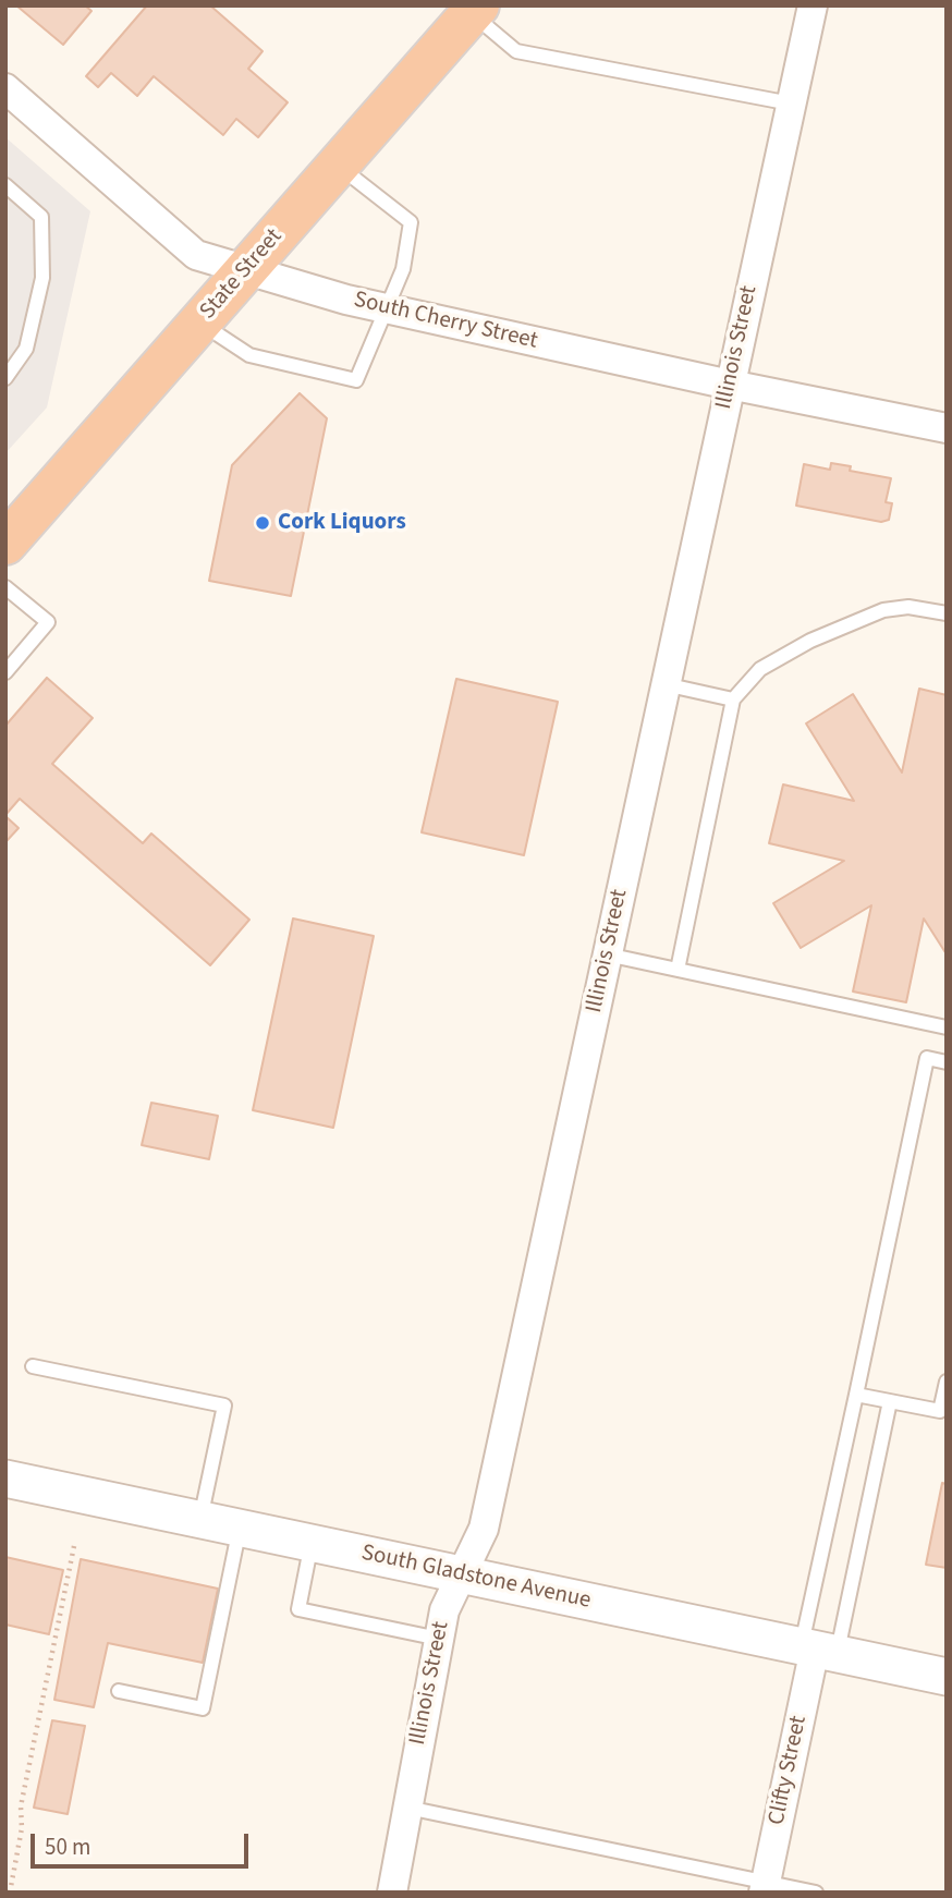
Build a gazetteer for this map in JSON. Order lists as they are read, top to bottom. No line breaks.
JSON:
{"streets":{"highway":["State Street"],"street":["South Cherry Street","Illinois Street","South Gladstone Avenue","Clifty Street"]},"crossings":[["State Street","South Cherry Street"],["South Cherry Street","Illinois Street"],["Illinois Street","South Gladstone Avenue"],["South Gladstone Avenue","Clifty Street"]],"places":["Cork Liquors"],"scale_bar":"50 m"}
